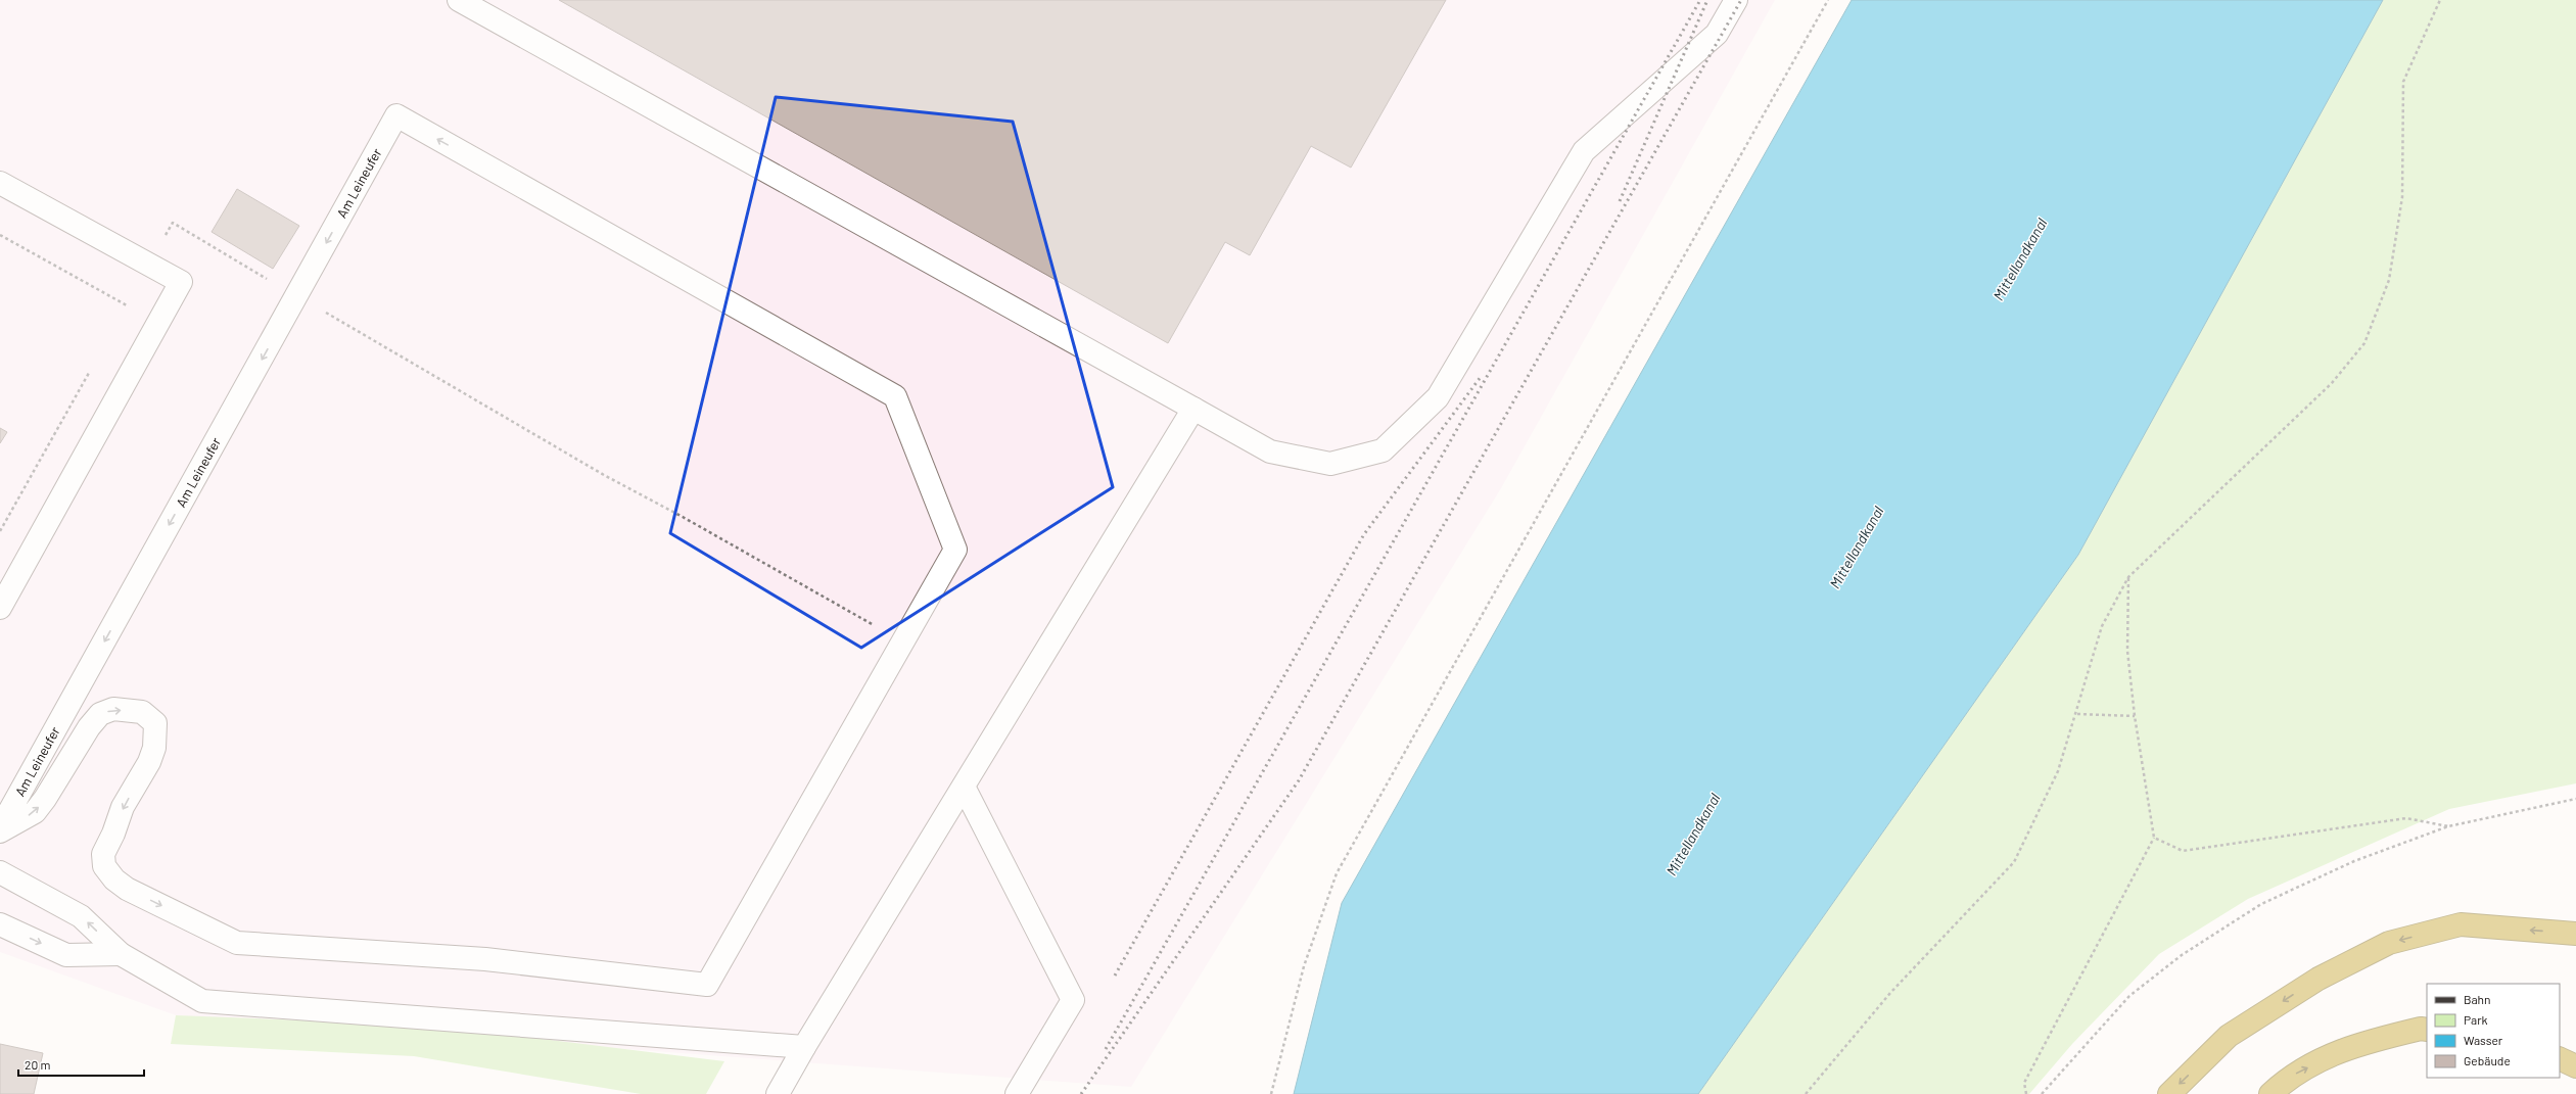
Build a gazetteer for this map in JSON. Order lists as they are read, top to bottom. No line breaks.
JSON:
{"streets":{"lane":["Am Leineufer"]},"water":["Mittellandkanal"],"legend":["Bahn","Park","Wasser","Gebäude"],"scale_bar":"20 m"}
